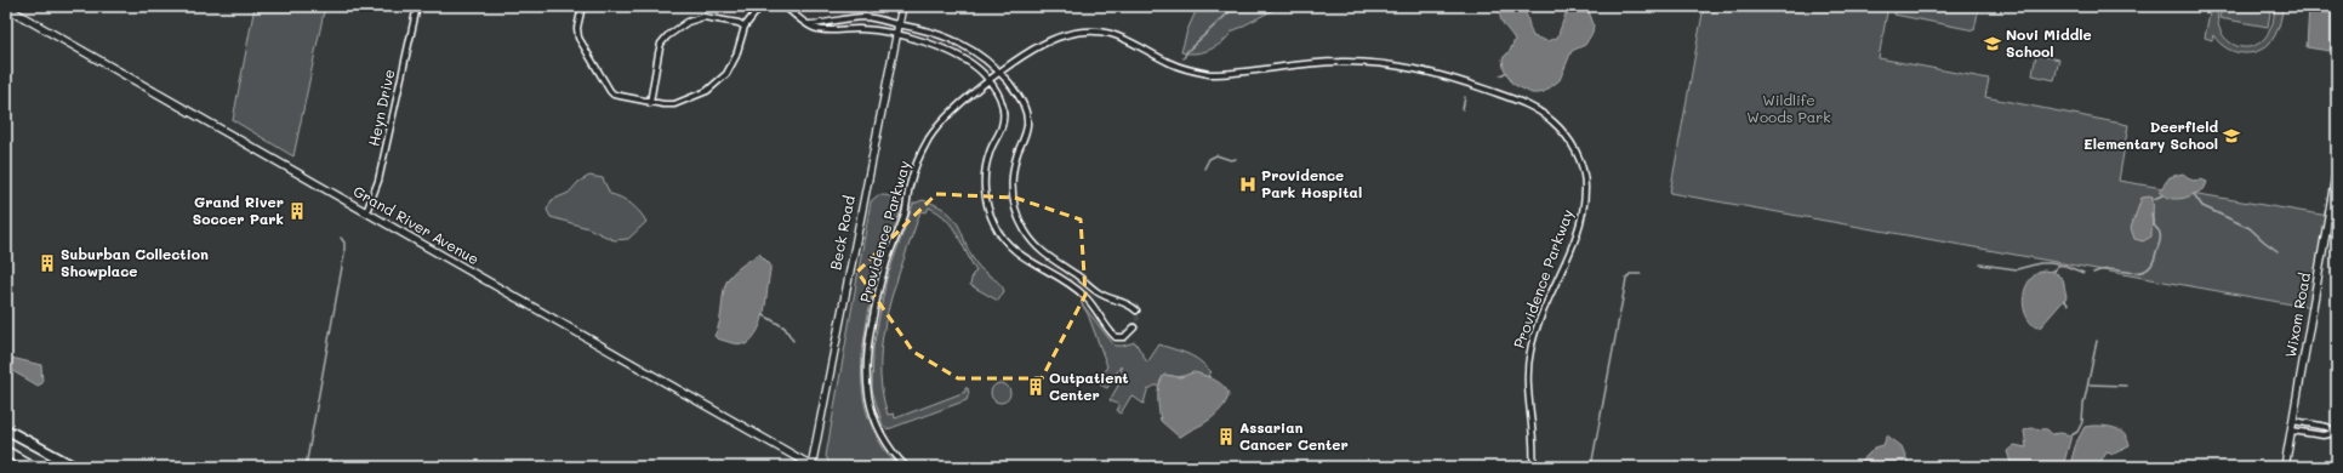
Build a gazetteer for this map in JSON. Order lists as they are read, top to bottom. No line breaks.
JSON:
{"streets":{"main road":["Grand River Avenue","Beck Road","Wixom Road"],"street":["Heyn Drive","Providence Parkway"]},"crossings":[["Heyn Drive","Grand River Avenue"],["Grand River Avenue","Beck Road"]],"parks":["Wildlife Woods Park"],"places":{"school or university":["Novi Middle School","Deerfield Elementary School"],"hospital":["Providence Park Hospital"],"building":["Grand River Soccer Park","Suburban Collection Showplace","Outpatient Center","Assarian Cancer Center"]}}
